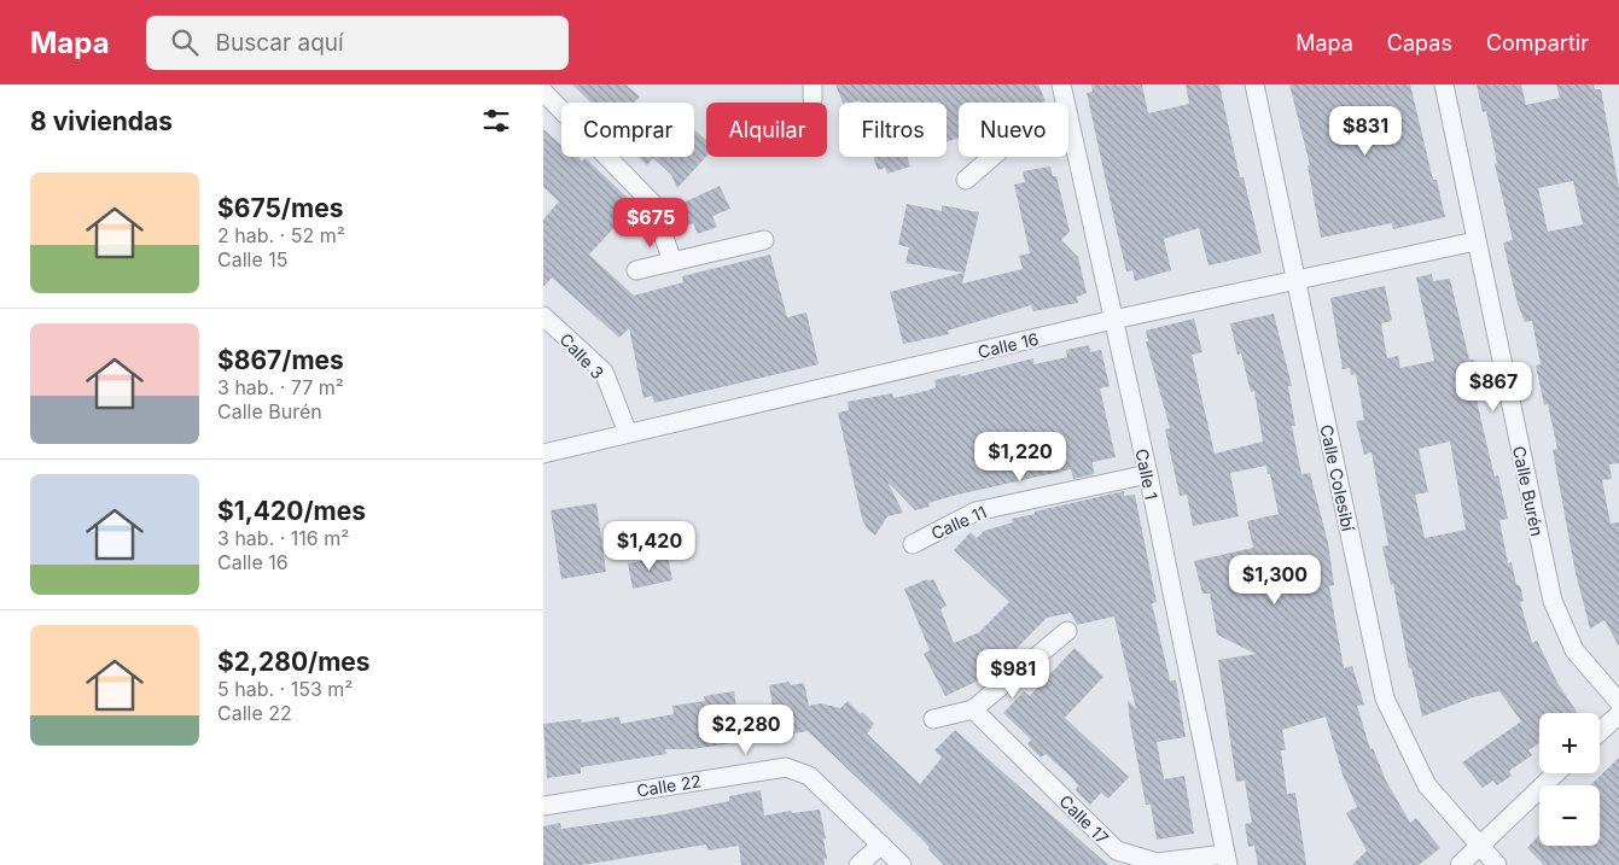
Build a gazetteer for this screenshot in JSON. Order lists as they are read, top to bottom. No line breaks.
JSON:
{"streets":{"street":["Calle 16","Calle 3","Calle 1","Calle Colesibí","Calle Burén","Calle 11","Calle 22","Calle 17"]},"crossings":[["Calle 16","Calle 3"],["Calle 16","Calle 1"],["Calle 16","Calle Colesibí"],["Calle 16","Calle Burén"],["Calle 1","Calle 11"],["Calle 1","Calle 17"]],"page":{"header":"Mapa","search":"Buscar aquí","nav":["Mapa","Capas","Compartir"],"heading":"8 viviendas","chip":["Comprar","Alquilar","Filtros","Nuevo"],"price":["$831","$675","$867","$1,220","$1,420","$1,300","$981","$2,280"],"list":[{"name":"$675/mes","note":"2 hab. · 52 m² · Calle 15"},{"name":"$867/mes","note":"3 hab. · 77 m² · Calle Burén"},{"name":"$1,420/mes","note":"3 hab. · 116 m² · Calle 16"},{"name":"$2,280/mes","note":"5 hab. · 153 m² · Calle 22"}],"map_buttons":["+","−"]}}
